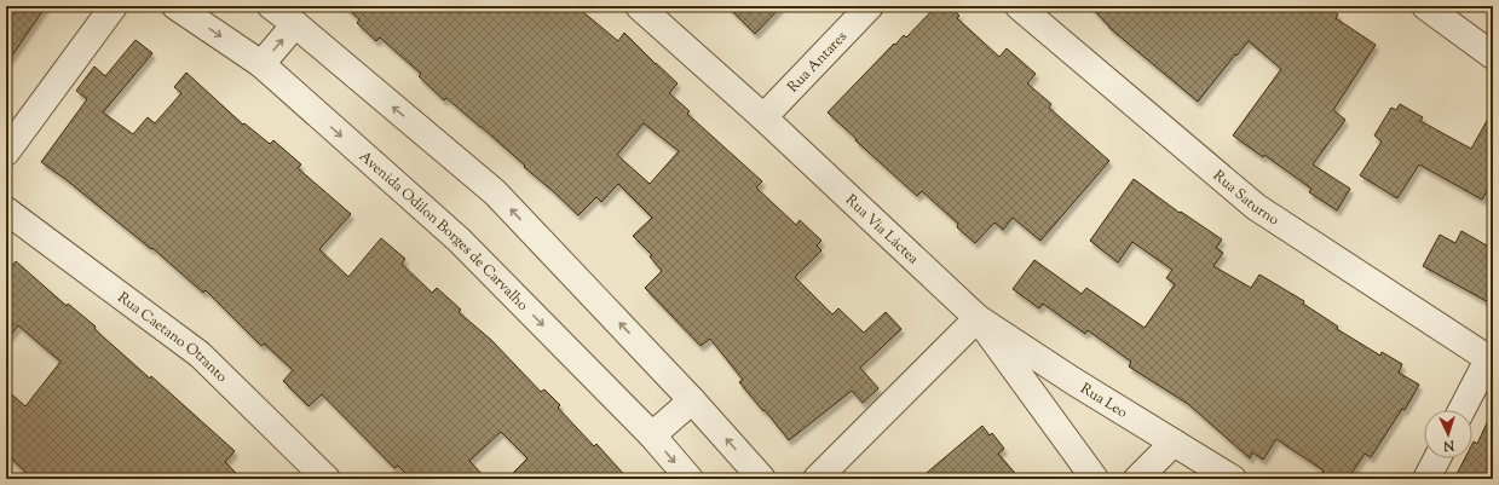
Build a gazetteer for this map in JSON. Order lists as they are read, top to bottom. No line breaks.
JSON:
{"streets":{"street":["Rua Antares","Rua Saturno","Rua Via Láctea","Avenida Odilon Borges de Carvalho","Rua Caetano Otranto","Rua Leo"]},"crossings":[["Rua Antares","Rua Via Láctea"],["Rua Via Láctea","Rua Leo"]],"north":"bottom"}
